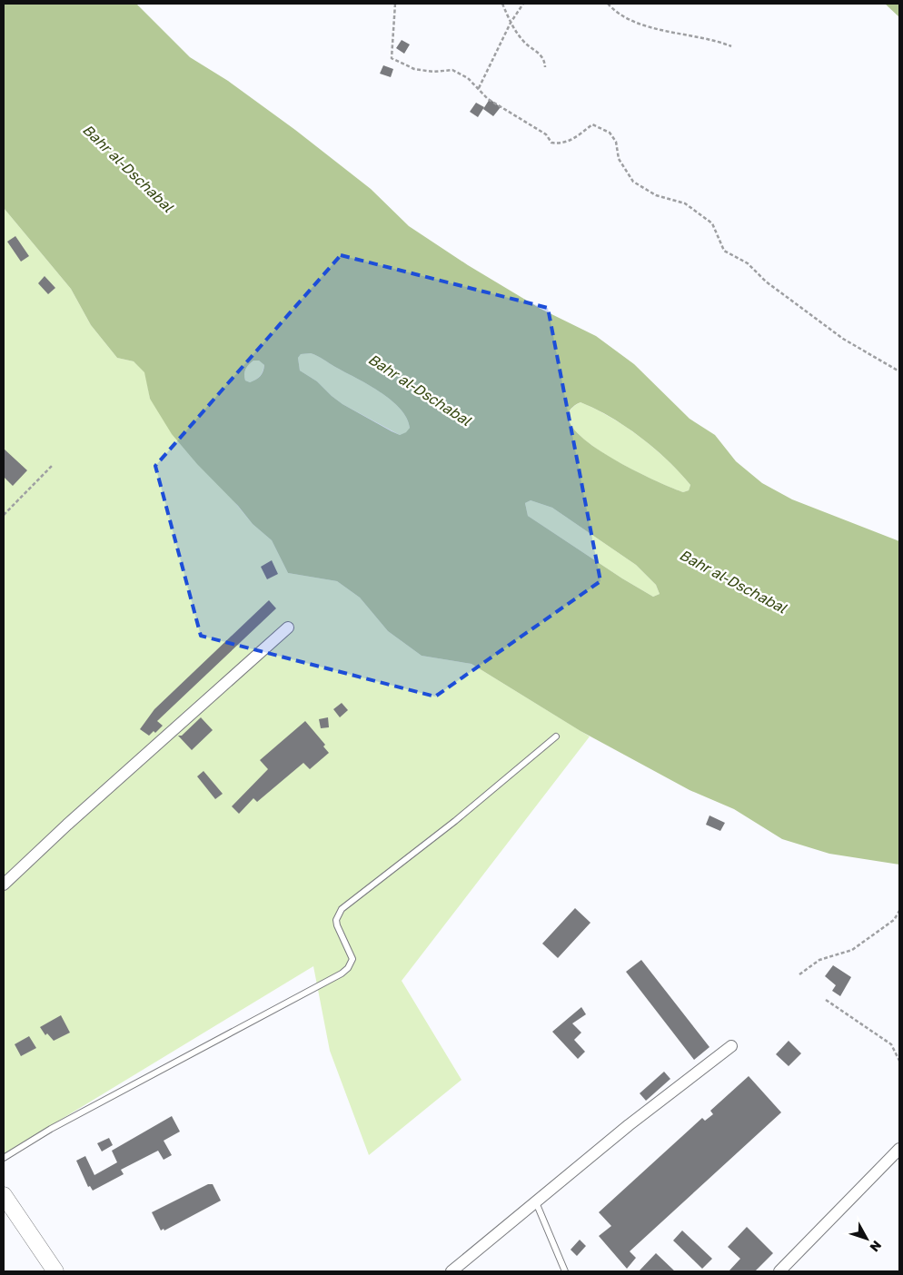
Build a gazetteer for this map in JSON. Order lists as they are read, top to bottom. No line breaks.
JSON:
{"water":["Bahr al-Dschabal"],"north":"bottom right"}
